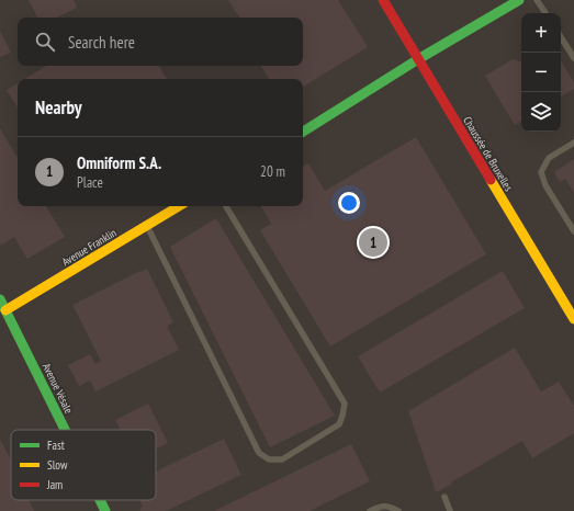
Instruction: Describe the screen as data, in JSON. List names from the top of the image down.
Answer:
{
  "streets": {
    "street": ["Chaussée de Bruxelles", "Avenue Franklin", "Avenue Vésale"]
  },
  "crossings": [
    ["Avenue Franklin", "Avenue Vésale"]
  ],
  "legend": ["Fast", "Slow", "Jam"],
  "page": {
    "map_buttons": ["+", "−"],
    "search": "Search here",
    "heading": "Nearby",
    "list": [
      {
        "mark": "1",
        "name": "Omniform S.A.",
        "note": "Place",
        "value": "20 m"
      }
    ],
    "pins": "1"
  }
}
